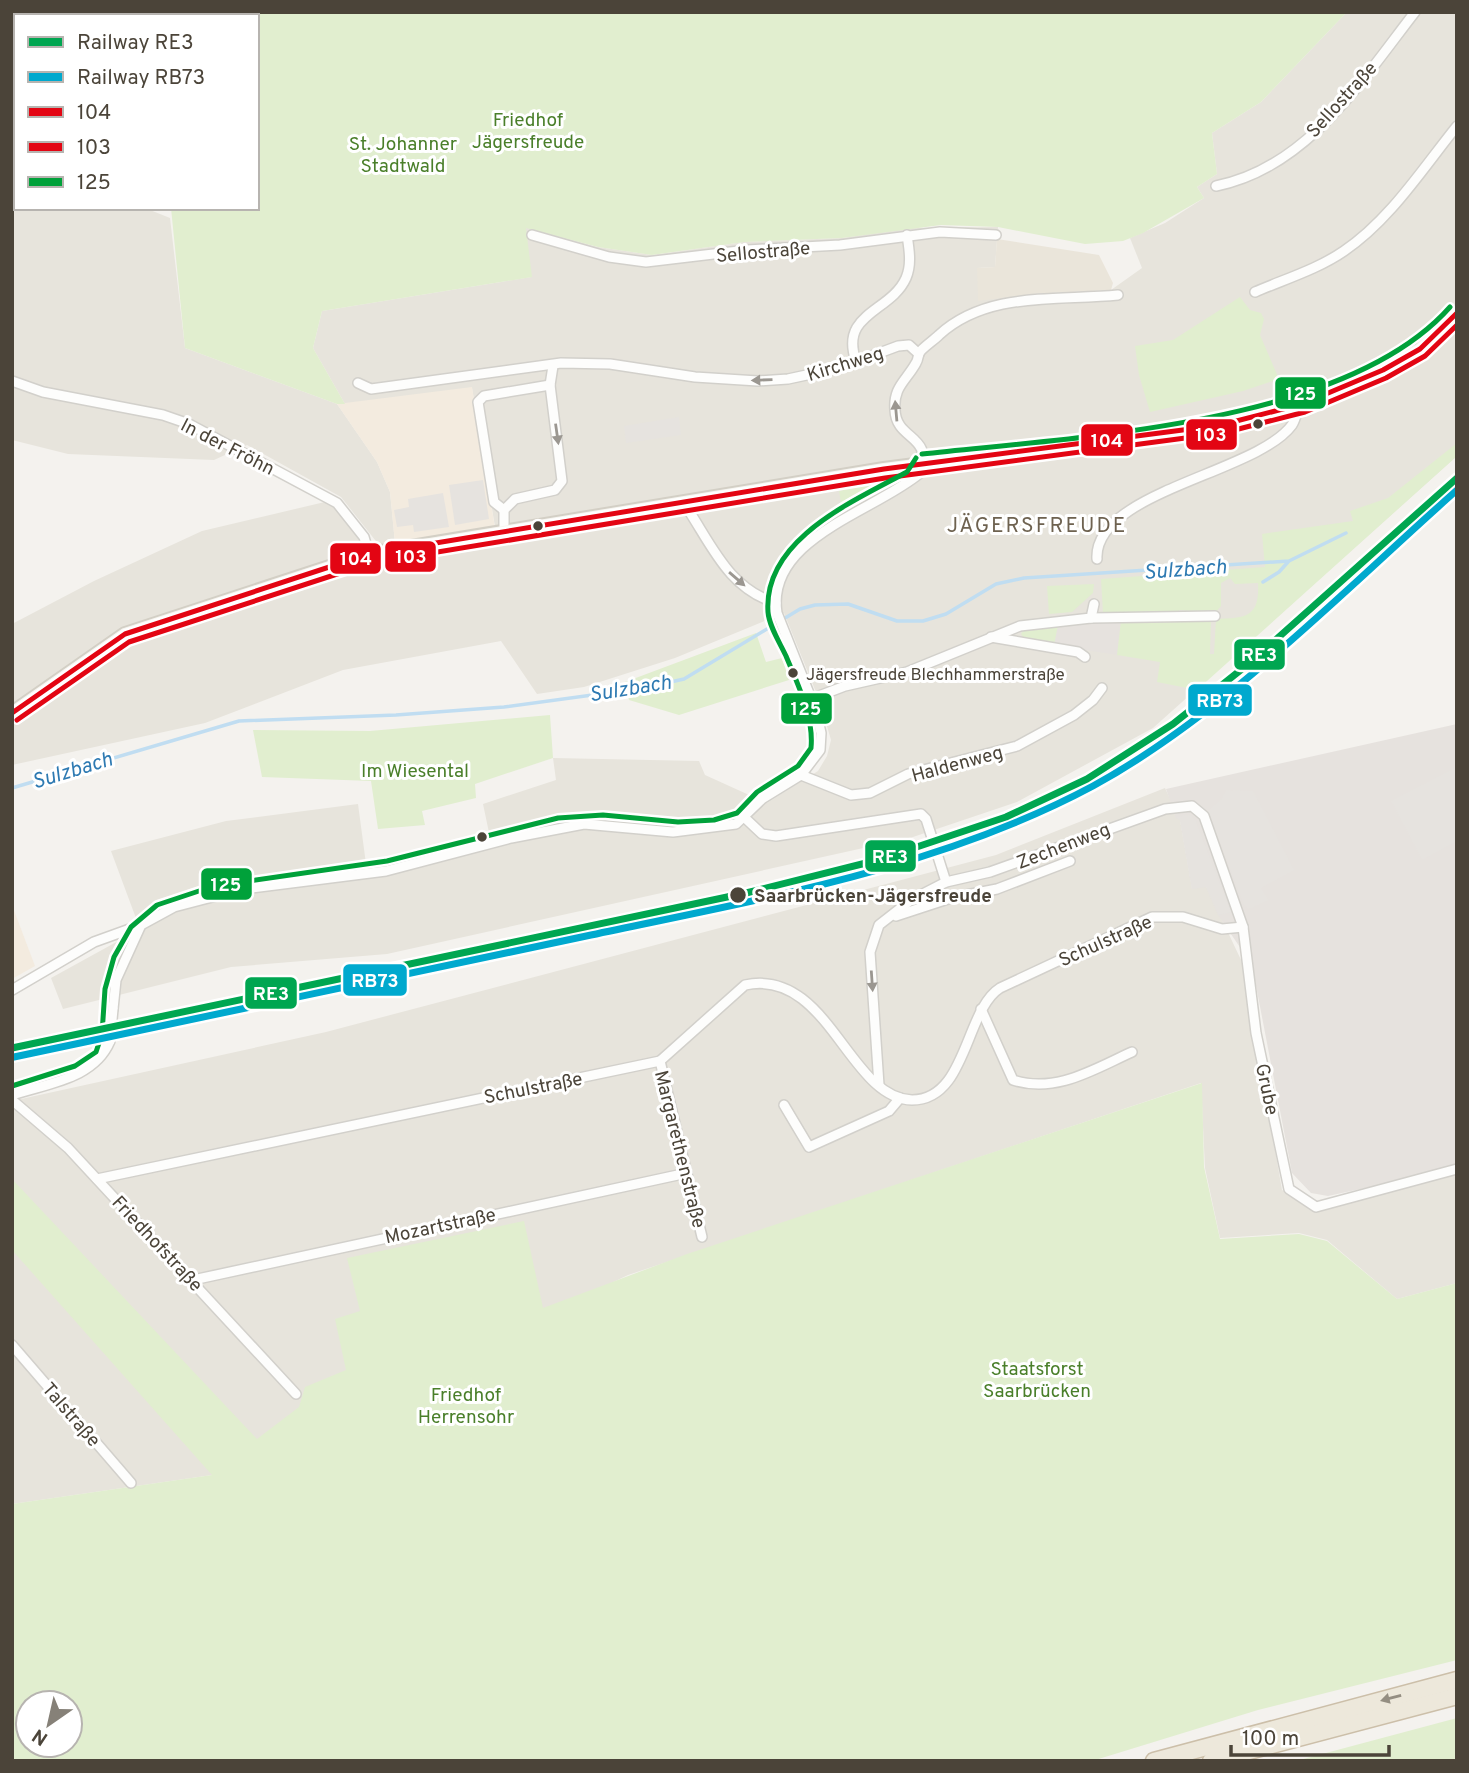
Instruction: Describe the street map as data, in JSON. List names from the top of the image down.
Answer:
{
  "streets": {
    "street": [
      "Sellostraße",
      "Kirchweg",
      "In der Fröhn",
      "Haldenweg",
      "Zechenweg",
      "Schulstraße",
      "Grube",
      "Margarethenstraße",
      "Mozartstraße",
      "Friedhofstraße",
      "Talstraße"
    ]
  },
  "crossings": [
    ["Zechenweg", "Schulstraße"],
    ["Zechenweg", "Grube"],
    ["Schulstraße", "Grube"],
    ["Schulstraße", "Margarethenstraße"],
    ["Schulstraße", "Friedhofstraße"],
    ["Margarethenstraße", "Mozartstraße"],
    ["Mozartstraße", "Friedhofstraße"]
  ],
  "one_way": ["Kirchweg"],
  "districts": ["JÄGERSFREUDE"],
  "water": ["Sulzbach"],
  "parks": [
    "Friedhof Jägersfreude",
    "St. Johanner Stadtwald",
    "Im Wiesental",
    "Staatsforst Saarbrücken",
    "Friedhof Herrensohr"
  ],
  "places": ["Jägersfreude Blechhammerstraße", "Saarbrücken-Jägersfreude"],
  "lines": [
    "transit line 125",
    "transit line 104",
    "transit line 103",
    "rail line RE3",
    "rail line RB73"
  ],
  "legend": [
    "Railway RE3",
    "Railway RB73",
    "104",
    "103",
    "125"
  ],
  "scale_bar": "100 m",
  "north": "bottom left"
}
